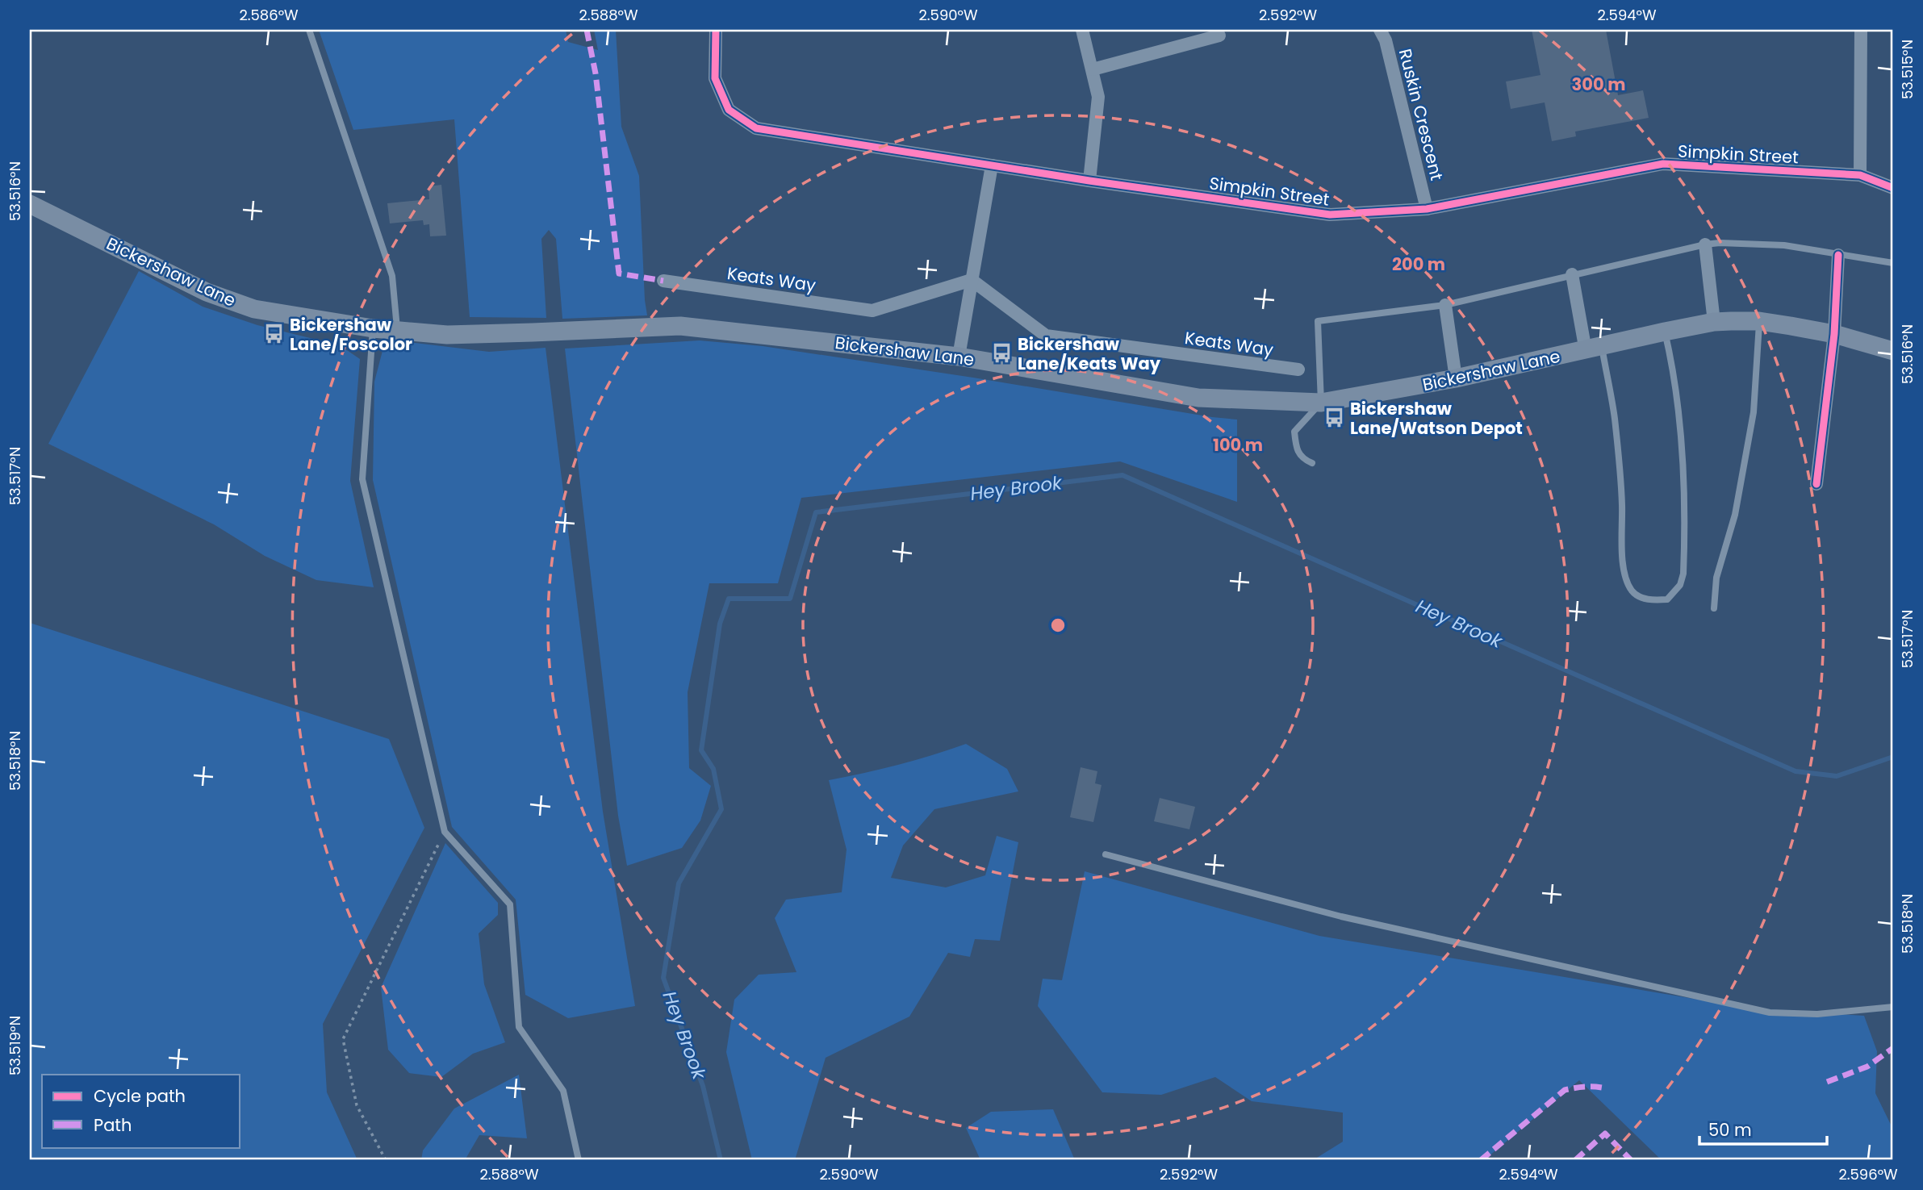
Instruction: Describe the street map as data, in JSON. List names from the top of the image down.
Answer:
{
  "streets": {
    "main road": ["Bickershaw Lane"],
    "street": ["Ruskin Crescent", "Simpkin Street", "Keats Way"]
  },
  "crossings": [
    ["Ruskin Crescent", "Simpkin Street"]
  ],
  "water": ["Hey Brook"],
  "places": {
    "bus stop": ["Bickershaw Lane/Foscolor", "Bickershaw Lane/Keats Way", "Bickershaw Lane/Watson Depot"]
  },
  "legend": ["Cycle path", "Path"],
  "scale_bar": "50 m",
  "coordinates": [
    "2.586°W",
    "2.588°W",
    "2.590°W",
    "2.592°W",
    "2.594°W",
    "53.515°N",
    "53.516°N",
    "53.517°N",
    "53.518°N",
    "53.519°N",
    "2.596°W"
  ],
  "rings": ["300 m", "200 m", "100 m"]
}
